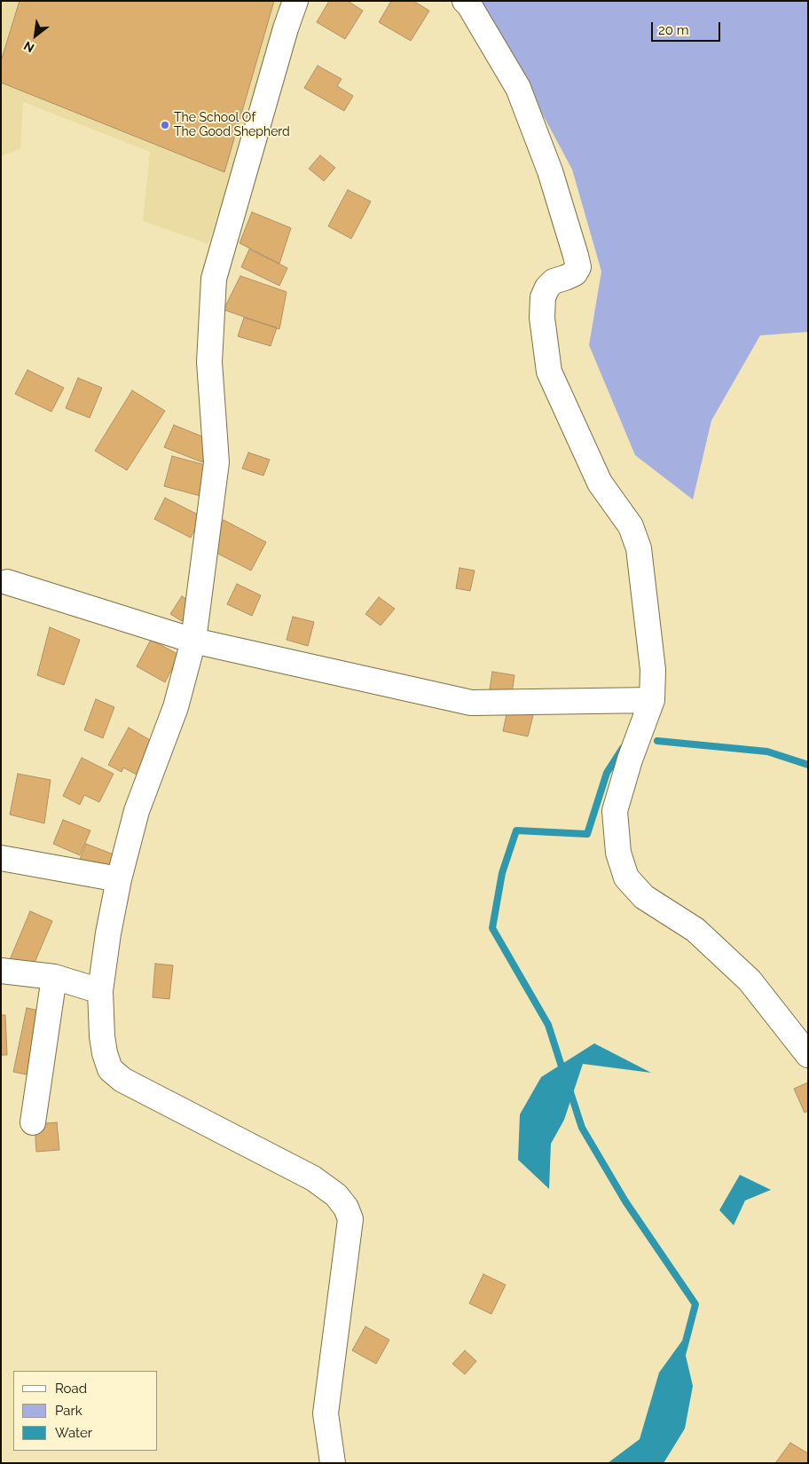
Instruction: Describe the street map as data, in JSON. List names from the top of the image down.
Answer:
{
  "places": ["The School Of The Good Shepherd"],
  "legend": ["Road", "Park", "Water"],
  "scale_bar": "20 m",
  "north": "bottom left"
}
